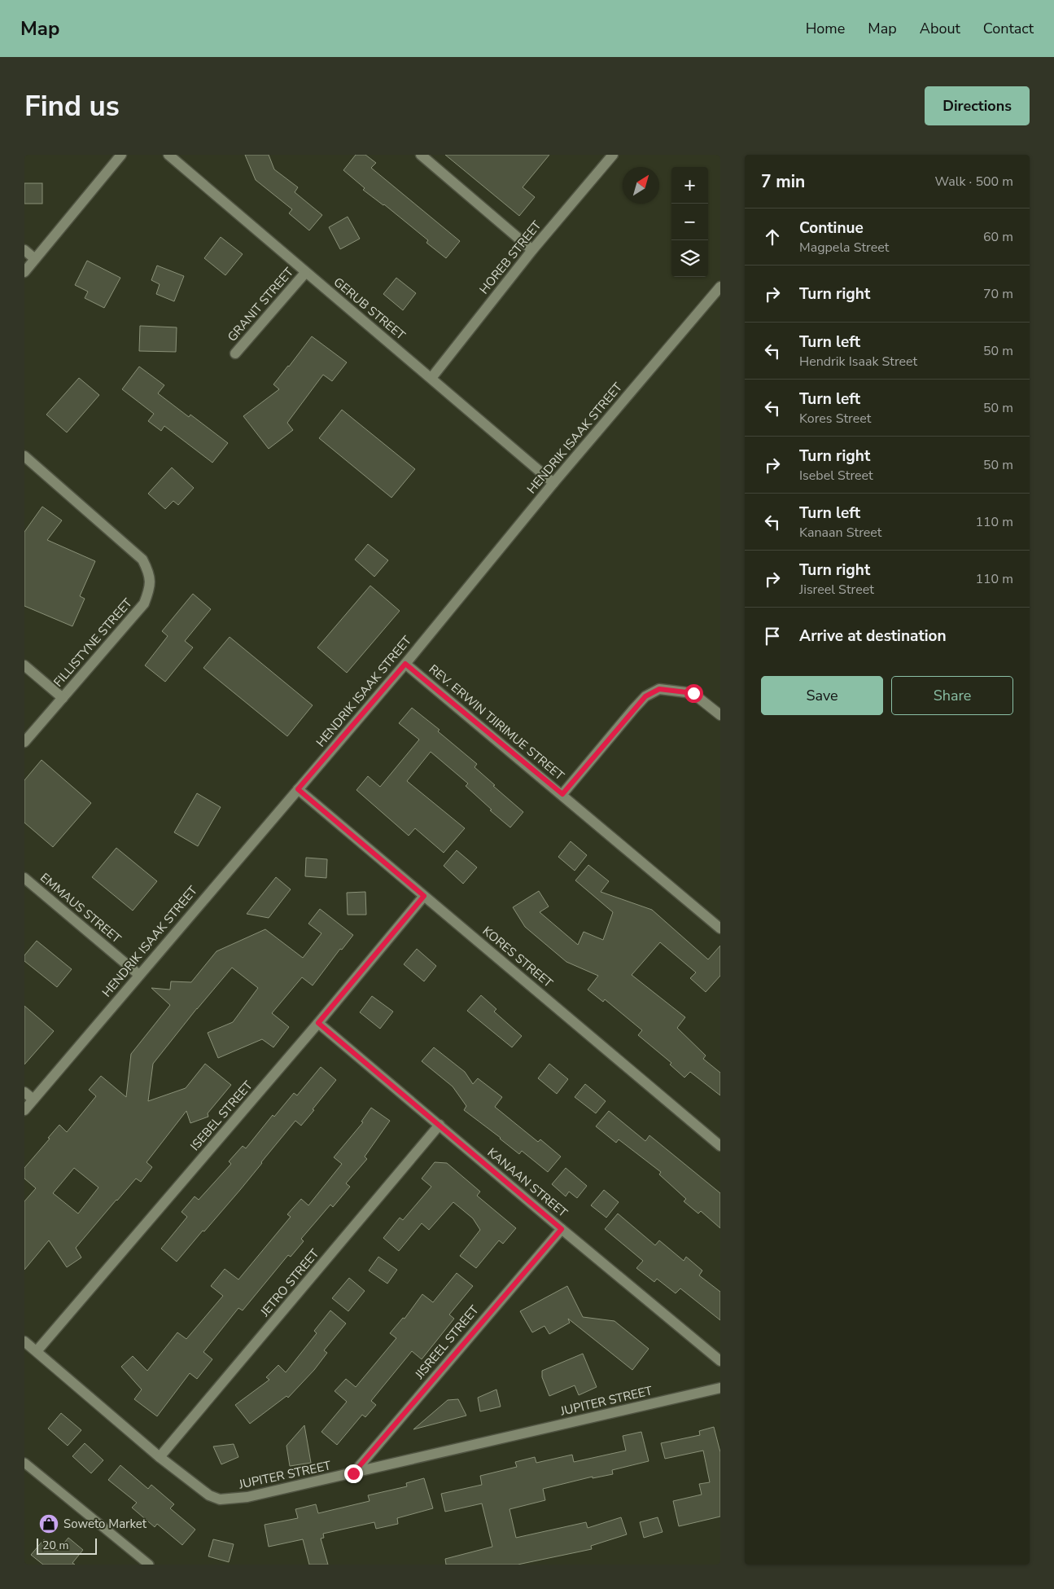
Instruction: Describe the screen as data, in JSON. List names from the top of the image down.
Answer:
{
  "streets": {
    "street": [
      "HOREB STREET",
      "GRANIT STREET",
      "GERUB STREET",
      "HENDRIK ISAAK STREET",
      "FILLISTYNE STREET",
      "REV. ERWIN TJIRIMUE STREET",
      "EMMAUS STREET",
      "KORES STREET",
      "ISEBEL STREET",
      "KANAAN STREET",
      "JETRO STREET",
      "JISREEL STREET",
      "JUPITER STREET"
    ]
  },
  "crossings": [
    ["HOREB STREET", "GERUB STREET"],
    ["GRANIT STREET", "GERUB STREET"],
    ["GERUB STREET", "HENDRIK ISAAK STREET"],
    ["HENDRIK ISAAK STREET", "REV. ERWIN TJIRIMUE STREET"],
    ["HENDRIK ISAAK STREET", "EMMAUS STREET"],
    ["HENDRIK ISAAK STREET", "KORES STREET"],
    ["KORES STREET", "ISEBEL STREET"],
    ["ISEBEL STREET", "KANAAN STREET"],
    ["ISEBEL STREET", "JUPITER STREET"],
    ["KANAAN STREET", "JETRO STREET"],
    ["KANAAN STREET", "JISREEL STREET"],
    ["JETRO STREET", "JUPITER STREET"],
    ["JISREEL STREET", "JUPITER STREET"]
  ],
  "places": {
    "shop": ["Soweto Market"]
  },
  "scale_bar": "20 m",
  "north": "top right",
  "page": {
    "header": "Map",
    "nav": [
      "Home",
      "Map",
      "About",
      "Contact"
    ],
    "buttons": [
      "Directions",
      ["Save", "Share"]
    ],
    "title": "Find us",
    "heading": ["7 min", "Walk · 500 m"],
    "map_buttons": ["+", "−"],
    "list": [
      ["Continue", "Magpela Street", "60 m"],
      ["Turn right", "70 m"],
      ["Turn left", "Hendrik Isaak Street", "50 m"],
      ["Turn left", "Kores Street", "50 m"],
      ["Turn right", "Isebel Street", "50 m"],
      ["Turn left", "Kanaan Street", "110 m"],
      ["Turn right", "Jisreel Street", "110 m"],
      "Arrive at destination"
    ],
    "scale": "20 m"
  }
}
